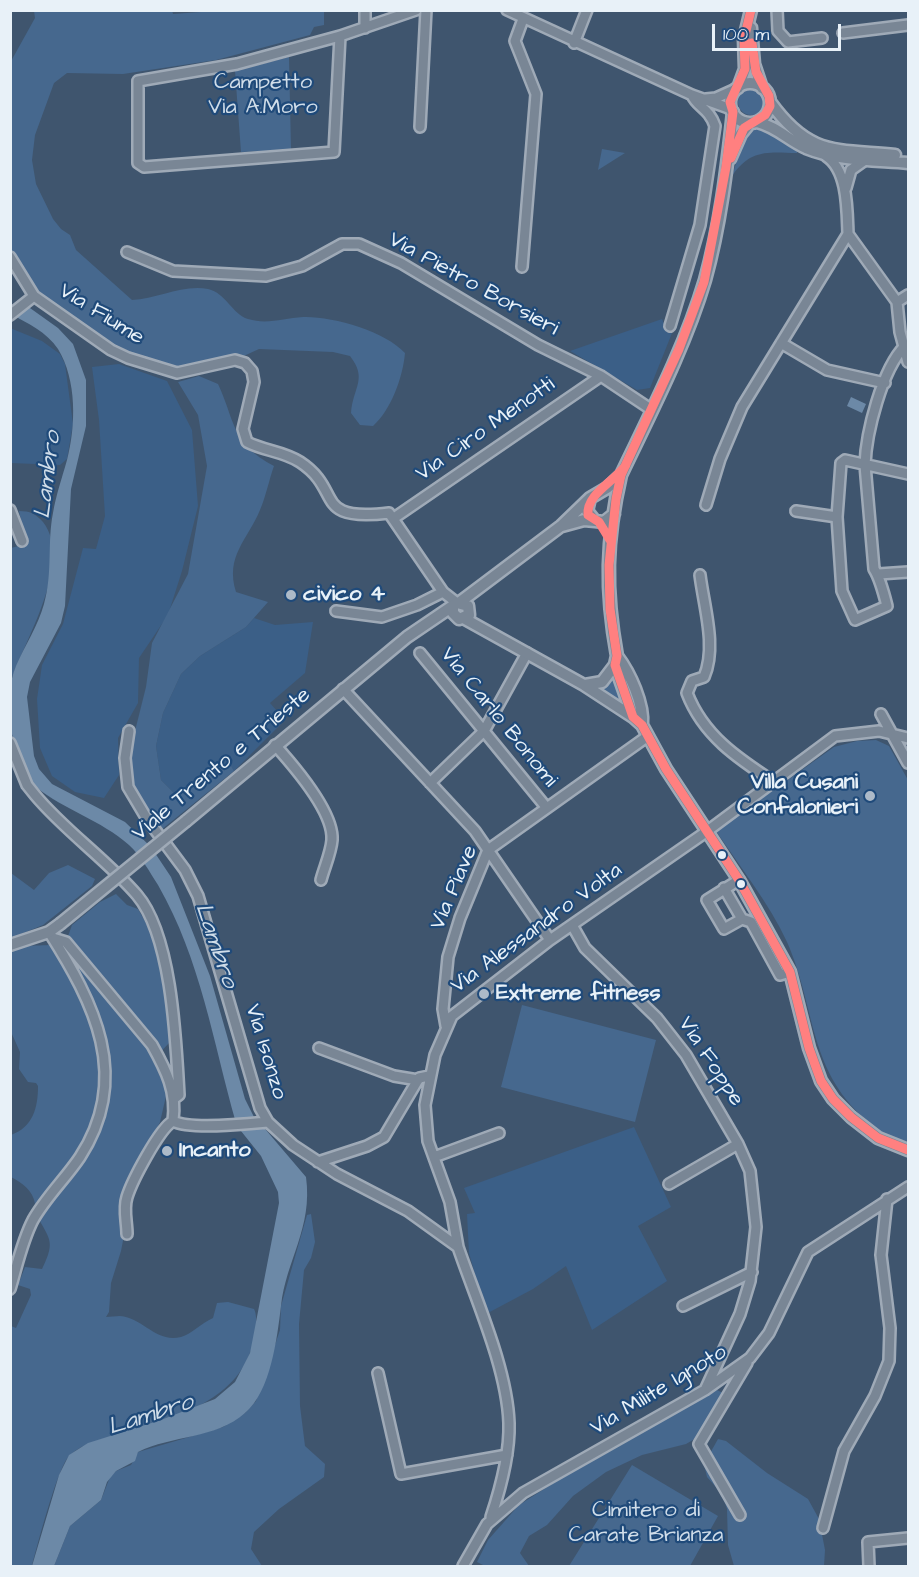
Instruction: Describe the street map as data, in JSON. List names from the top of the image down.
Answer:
{
  "streets": {
    "main road": ["Viale Trento e Trieste"],
    "street": [
      "Via Pietro Borsieri",
      "Via Fiume",
      "Via Ciro Menotti",
      "Via Carlo Bonomi",
      "Via Piave",
      "Via Alessandro Volta",
      "Via Isonzo",
      "Via Foppe",
      "Via Milite Ignoto"
    ]
  },
  "crossings": [
    ["Via Pietro Borsieri", "Via Ciro Menotti"],
    ["Via Fiume", "Via Ciro Menotti"],
    ["Via Carlo Bonomi", "Via Piave"],
    ["Via Piave", "Via Alessandro Volta"],
    ["Via Alessandro Volta", "Via Foppe"],
    ["Via Alessandro Volta", "Via Milite Ignoto"],
    ["Via Foppe", "Via Milite Ignoto"]
  ],
  "water": ["Lambro"],
  "parks": ["Campetto Via A.Moro", "Cimitero di Carate Brianza"],
  "places": [
    "civico 4",
    "Villa Cusani Confalonieri",
    "Extreme fitness",
    "Incanto"
  ],
  "scale_bar": "100 m"
}
